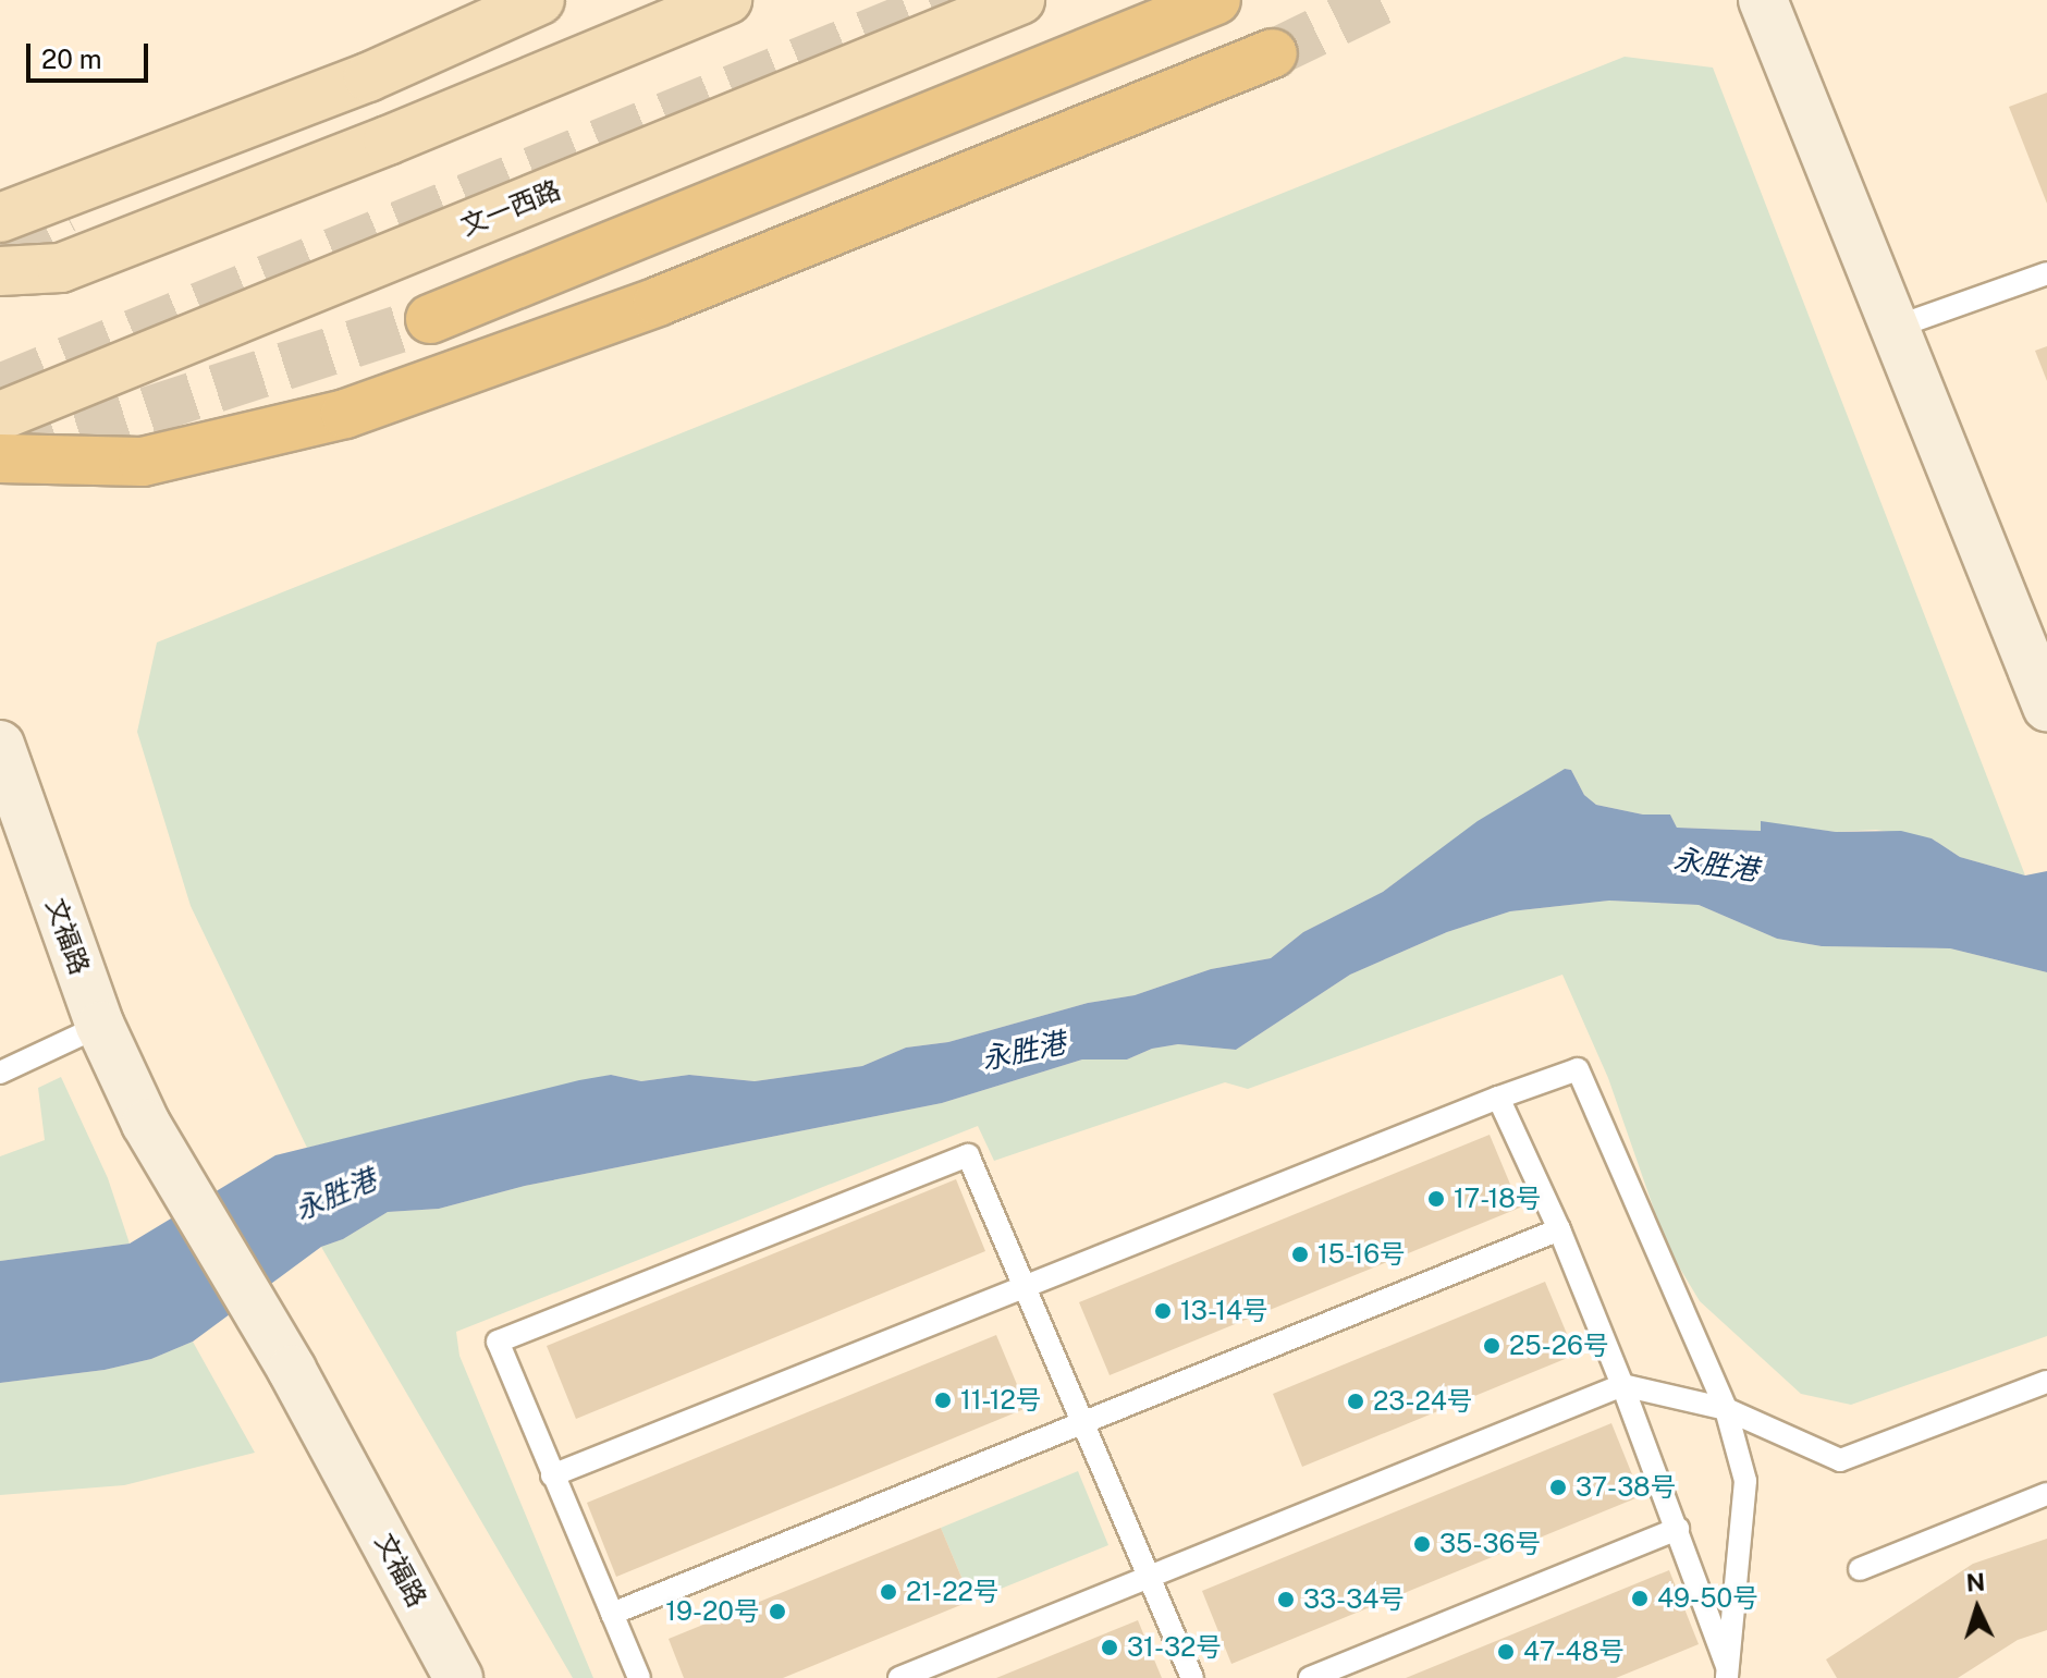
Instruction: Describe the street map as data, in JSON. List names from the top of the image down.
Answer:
{
  "streets": {
    "main road": ["文一西路"],
    "street": ["文福路"]
  },
  "water": ["永胜港"],
  "places": [
    "17-18号",
    "15-16号",
    "13-14号",
    "25-26号",
    "11-12号",
    "23-24号",
    "37-38号",
    "35-36号",
    "21-22号",
    "49-50号",
    "33-34号",
    "19-20号",
    "31-32号",
    "47-48号"
  ],
  "scale_bar": "20 m",
  "north": "top"
}
